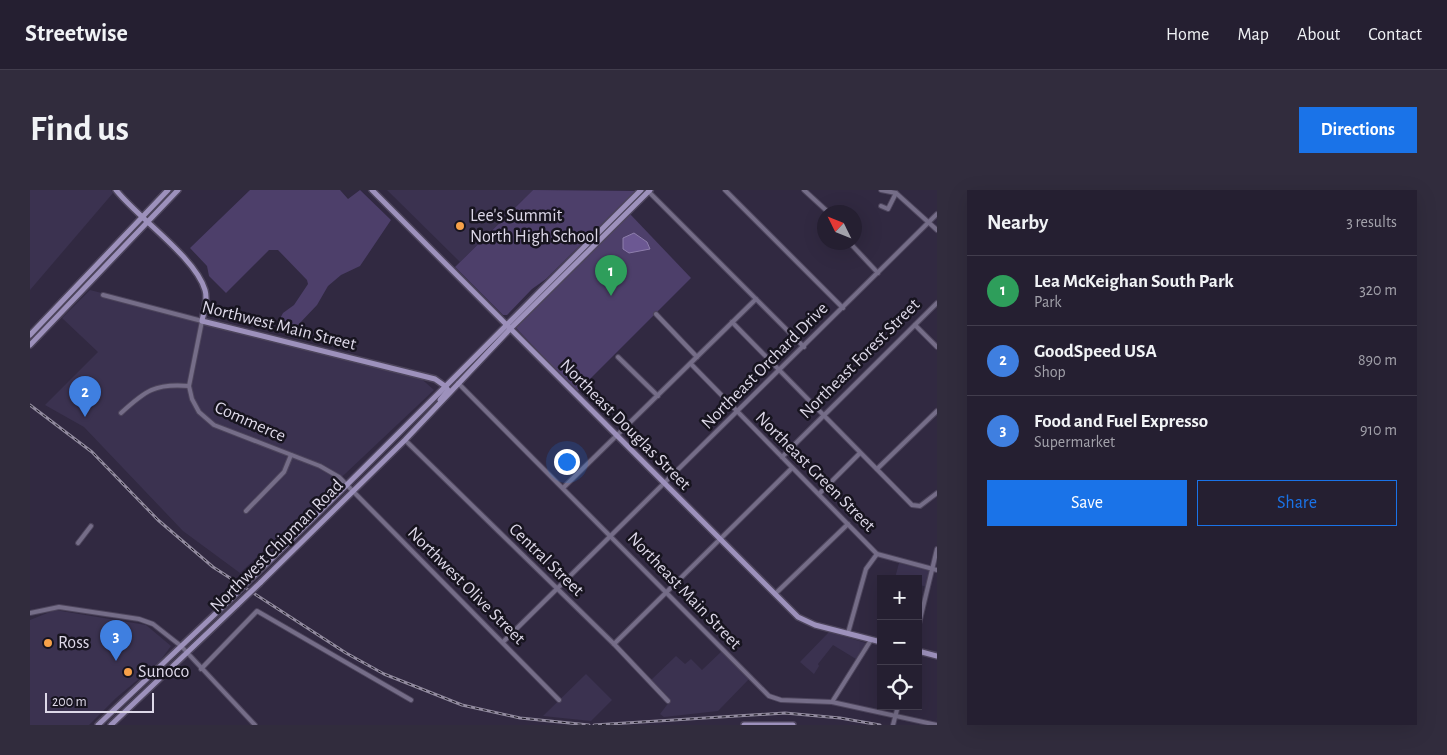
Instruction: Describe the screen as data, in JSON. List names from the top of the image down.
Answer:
{
  "streets": {
    "main road": ["Northwest Main Street", "Northeast Douglas Street", "Northwest Chipman Road"],
    "street": [
      "Northeast Forest Street",
      "Northeast Orchard Drive",
      "Commerce",
      "Northeast Green Street",
      "Central Street",
      "Northwest Olive Street",
      "Northeast Main Street"
    ]
  },
  "crossings": [
    ["Northwest Main Street", "Northwest Chipman Road"],
    ["Northeast Forest Street", "Northeast Green Street"],
    ["Northeast Orchard Drive", "Northeast Douglas Street"],
    ["Northeast Orchard Drive", "Northeast Green Street"],
    ["Northeast Orchard Drive", "Central Street"],
    ["Northeast Orchard Drive", "Northwest Olive Street"],
    ["Northeast Orchard Drive", "Northeast Main Street"],
    ["Commerce", "Northwest Chipman Road"],
    ["Commerce", "Northwest Olive Street"],
    ["Northeast Douglas Street", "Northwest Chipman Road"],
    ["Northwest Chipman Road", "Central Street"],
    ["Northwest Chipman Road", "Northwest Olive Street"],
    ["Northwest Chipman Road", "Northeast Main Street"]
  ],
  "places": ["Lee's Summit North High School", "Ross", "Sunoco"],
  "scale_bar": "200 m",
  "north": "top left",
  "page": {
    "header": "Streetwise",
    "nav": [
      "Home",
      "Map",
      "About",
      "Contact"
    ],
    "buttons": [
      "Directions",
      ["Save", "Share"]
    ],
    "title": "Find us",
    "heading": ["Nearby", "3 results"],
    "pins": ["1", "2", "3"],
    "list": [
      {
        "mark": "1",
        "name": "Lea McKeighan South Park",
        "note": "Park",
        "value": "320 m"
      },
      {
        "mark": "2",
        "name": "GoodSpeed USA",
        "note": "Shop",
        "value": "890 m"
      },
      {
        "mark": "3",
        "name": "Food and Fuel Expresso",
        "note": "Supermarket",
        "value": "910 m"
      }
    ],
    "map_buttons": ["+", "−"],
    "scale": "200 m"
  }
}
